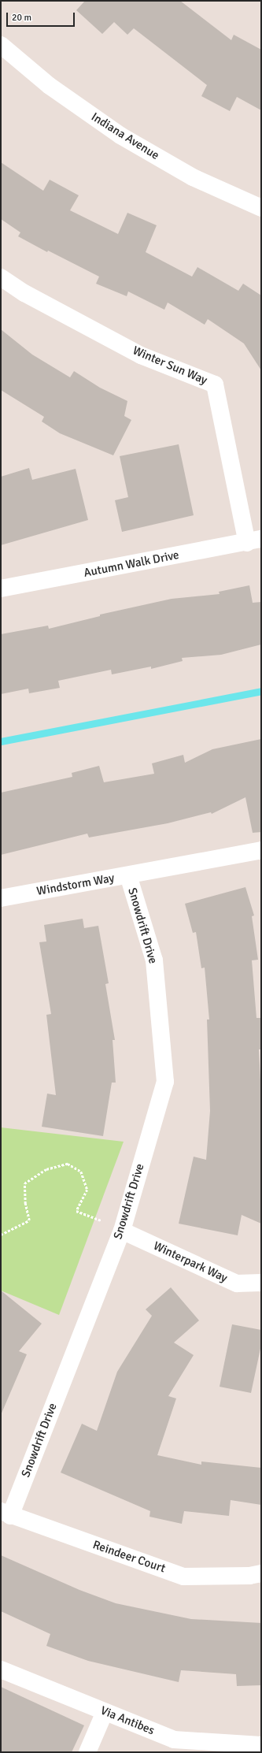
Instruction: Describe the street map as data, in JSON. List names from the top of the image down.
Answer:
{
  "streets": {
    "street": [
      "Indiana Avenue",
      "Winter Sun Way",
      "Autumn Walk Drive",
      "Windstorm Way",
      "Snowdrift Drive",
      "Winterpark Way",
      "Reindeer Court",
      "Via Antibes"
    ]
  },
  "crossings": [
    ["Winter Sun Way", "Autumn Walk Drive"],
    ["Windstorm Way", "Snowdrift Drive"],
    ["Snowdrift Drive", "Winterpark Way"],
    ["Snowdrift Drive", "Reindeer Court"]
  ],
  "scale_bar": "20 m"
}
